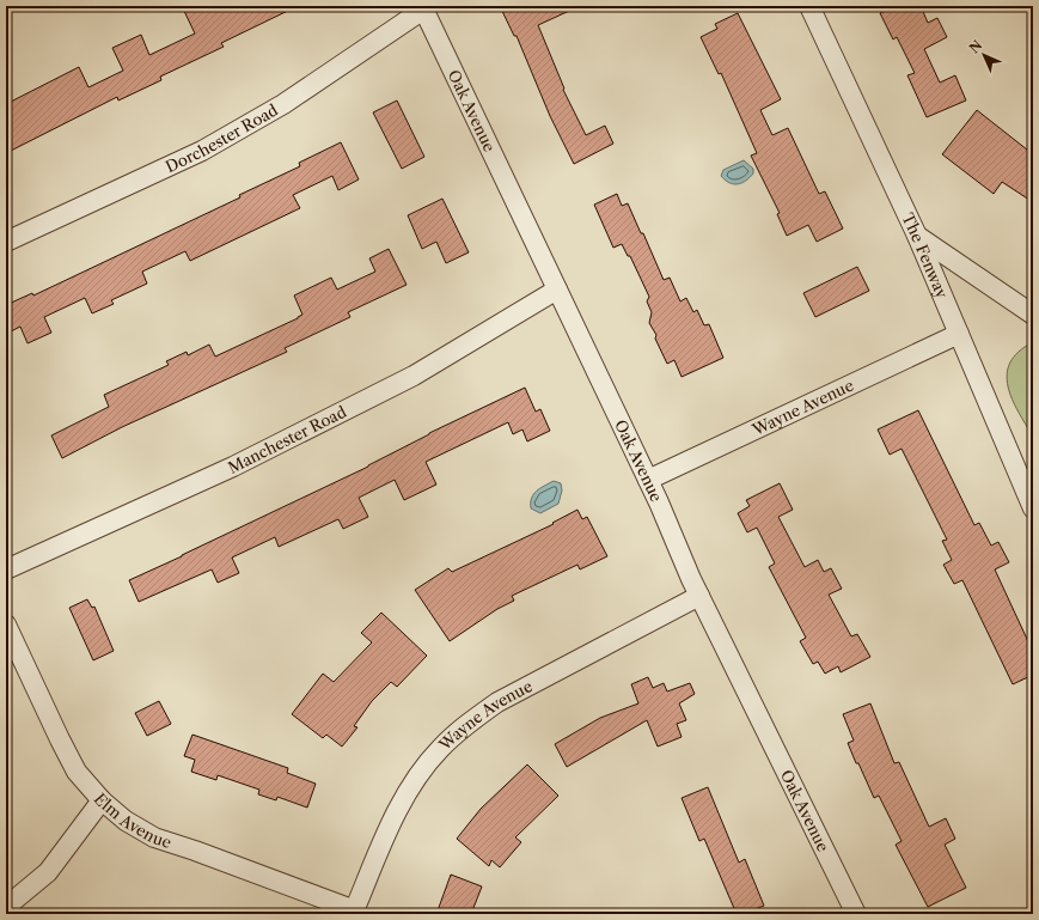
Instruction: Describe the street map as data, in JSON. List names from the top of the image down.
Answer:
{
  "streets": {
    "street": [
      "Oak Avenue",
      "Dorchester Road",
      "The Fenway",
      "Wayne Avenue",
      "Manchester Road",
      "Elm Avenue"
    ]
  },
  "crossings": [
    ["Oak Avenue", "Dorchester Road"],
    ["Oak Avenue", "Wayne Avenue"],
    ["Oak Avenue", "Manchester Road"],
    ["The Fenway", "Wayne Avenue"],
    ["Wayne Avenue", "Elm Avenue"]
  ],
  "north": "top left"
}
